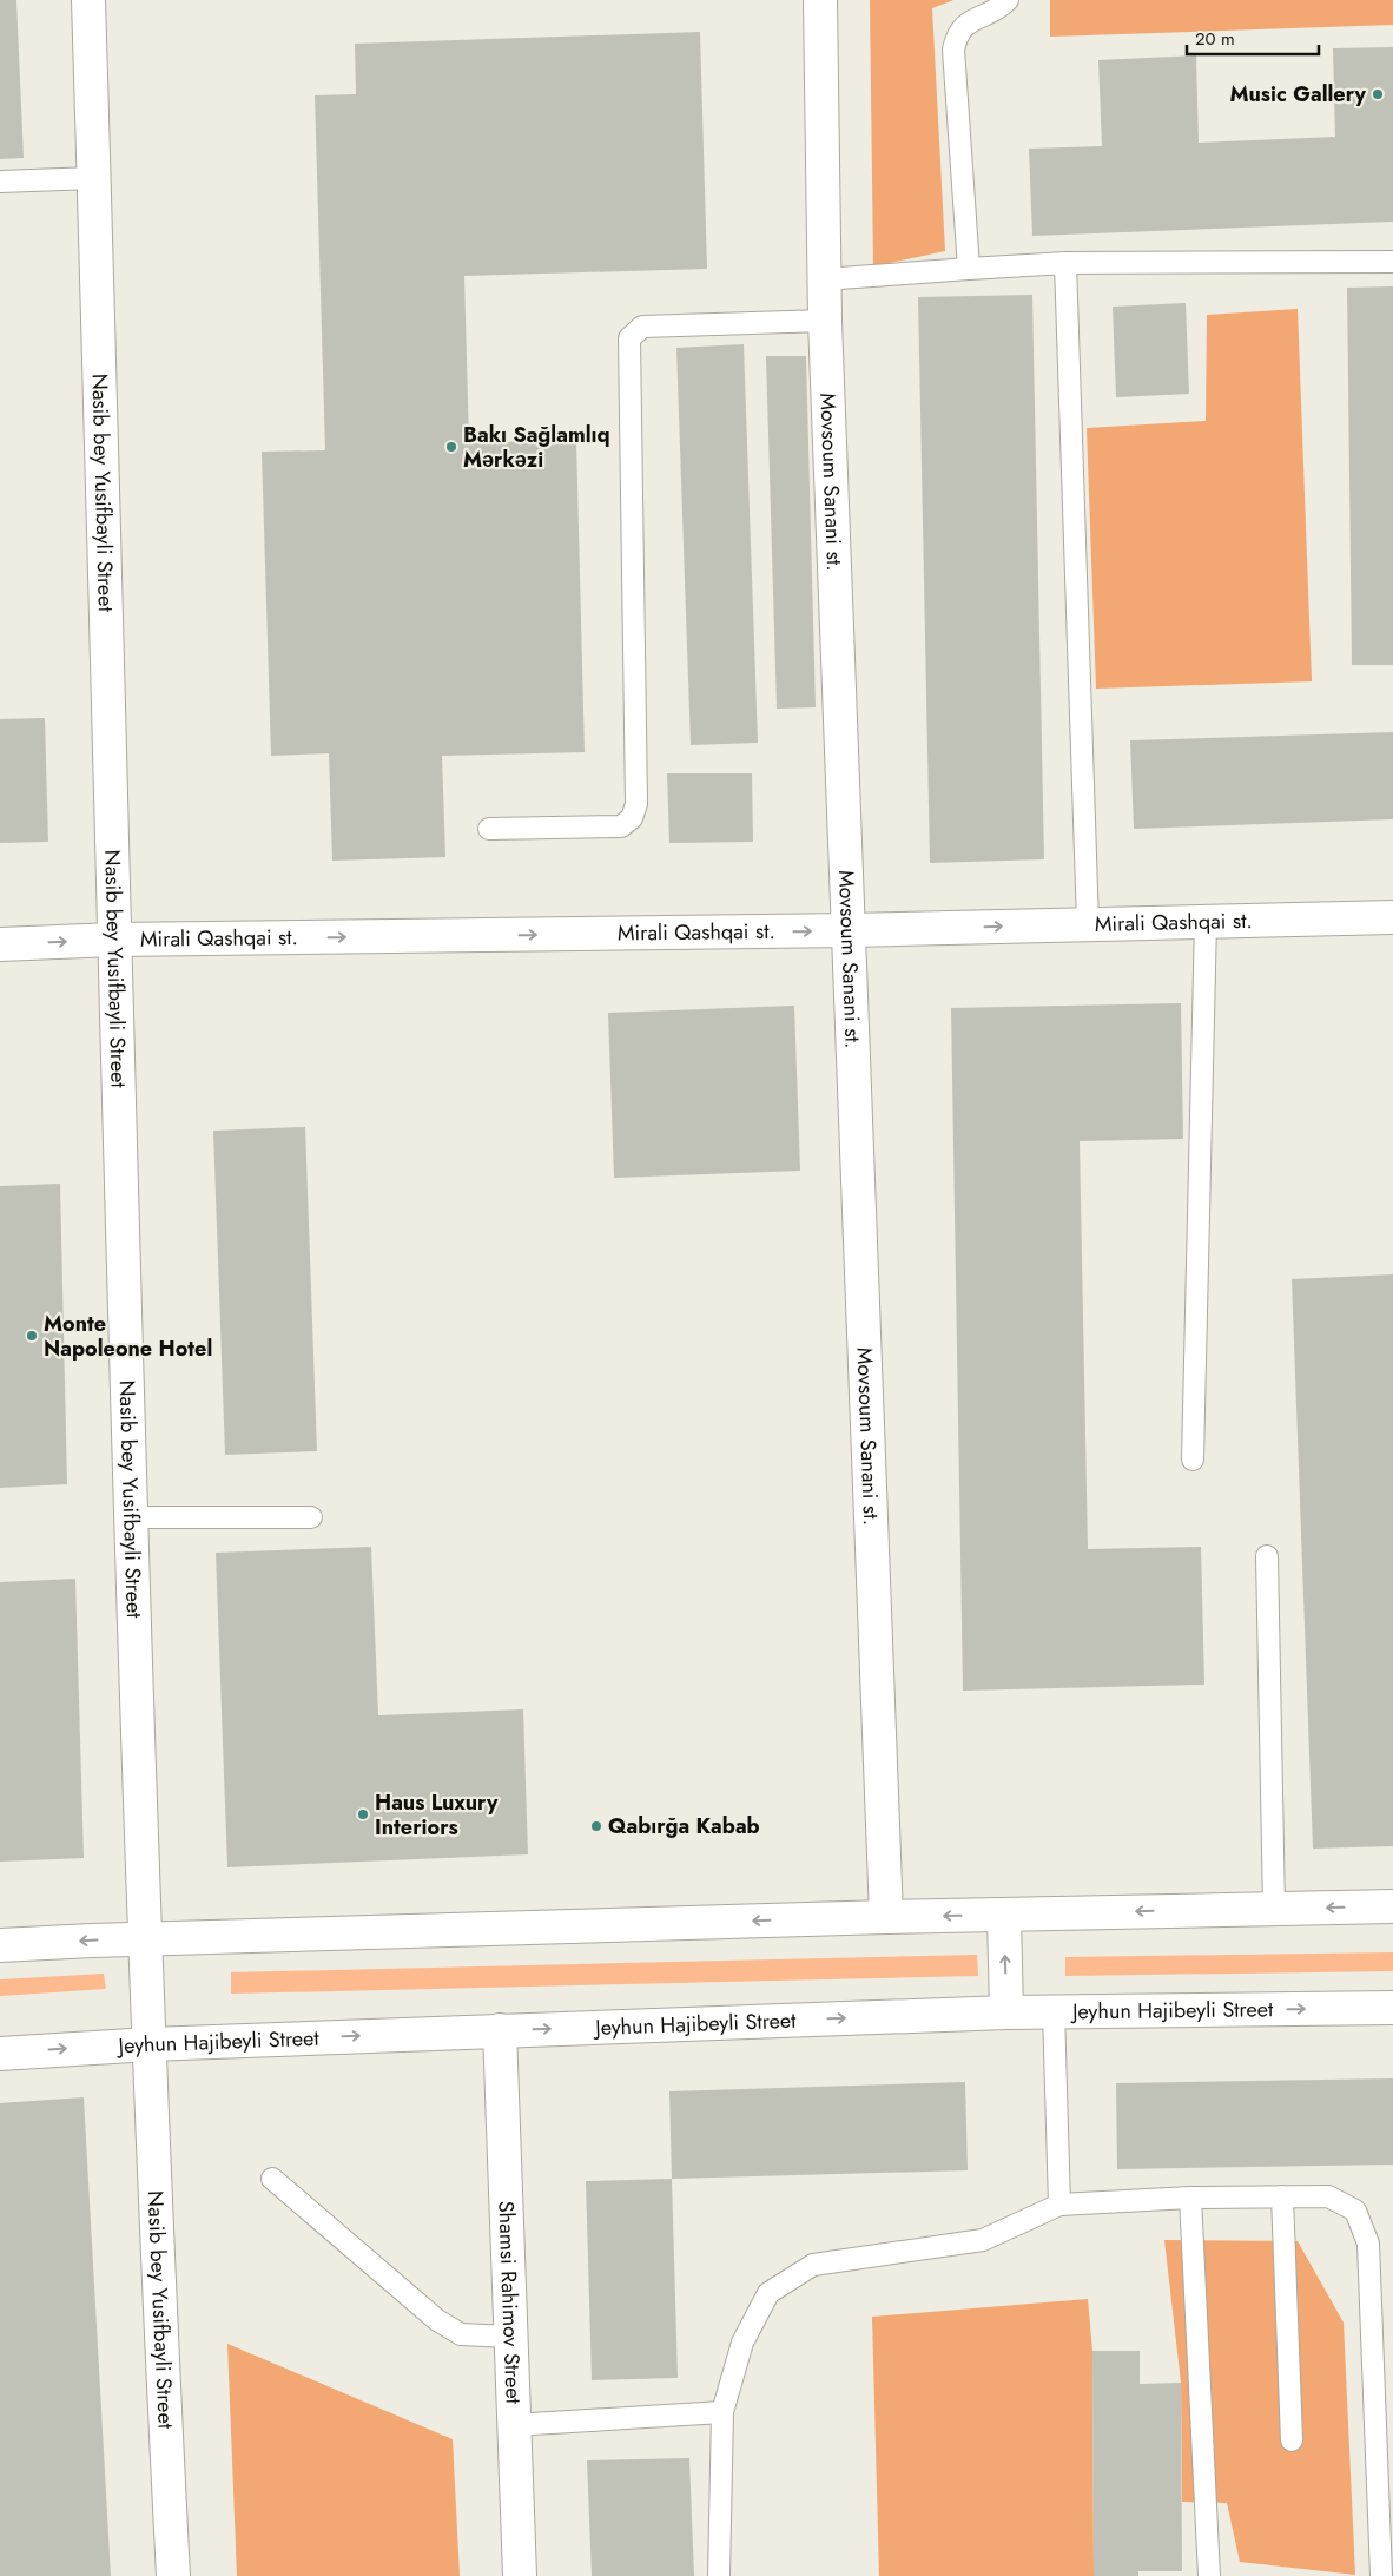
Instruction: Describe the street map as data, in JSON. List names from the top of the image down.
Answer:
{
  "streets": {
    "street": [
      "Movsoum Sanani st.",
      "Nasib bey Yusifbayli Street",
      "Mirali Qashqai st.",
      "Jeyhun Hajibeyli Street",
      "Shamsi Rahimov Street"
    ]
  },
  "crossings": [
    ["Movsoum Sanani st.", "Mirali Qashqai st."],
    ["Nasib bey Yusifbayli Street", "Mirali Qashqai st."],
    ["Nasib bey Yusifbayli Street", "Jeyhun Hajibeyli Street"],
    ["Jeyhun Hajibeyli Street", "Shamsi Rahimov Street"]
  ],
  "one_way": ["Mirali Qashqai st."],
  "places": [
    "Music Gallery",
    "Bakı Sağlamlıq Mərkəzi",
    "Monte Napoleone Hotel",
    "Haus Luxury Interiors",
    "Qabırğa Kabab"
  ],
  "scale_bar": "20 m"
}
